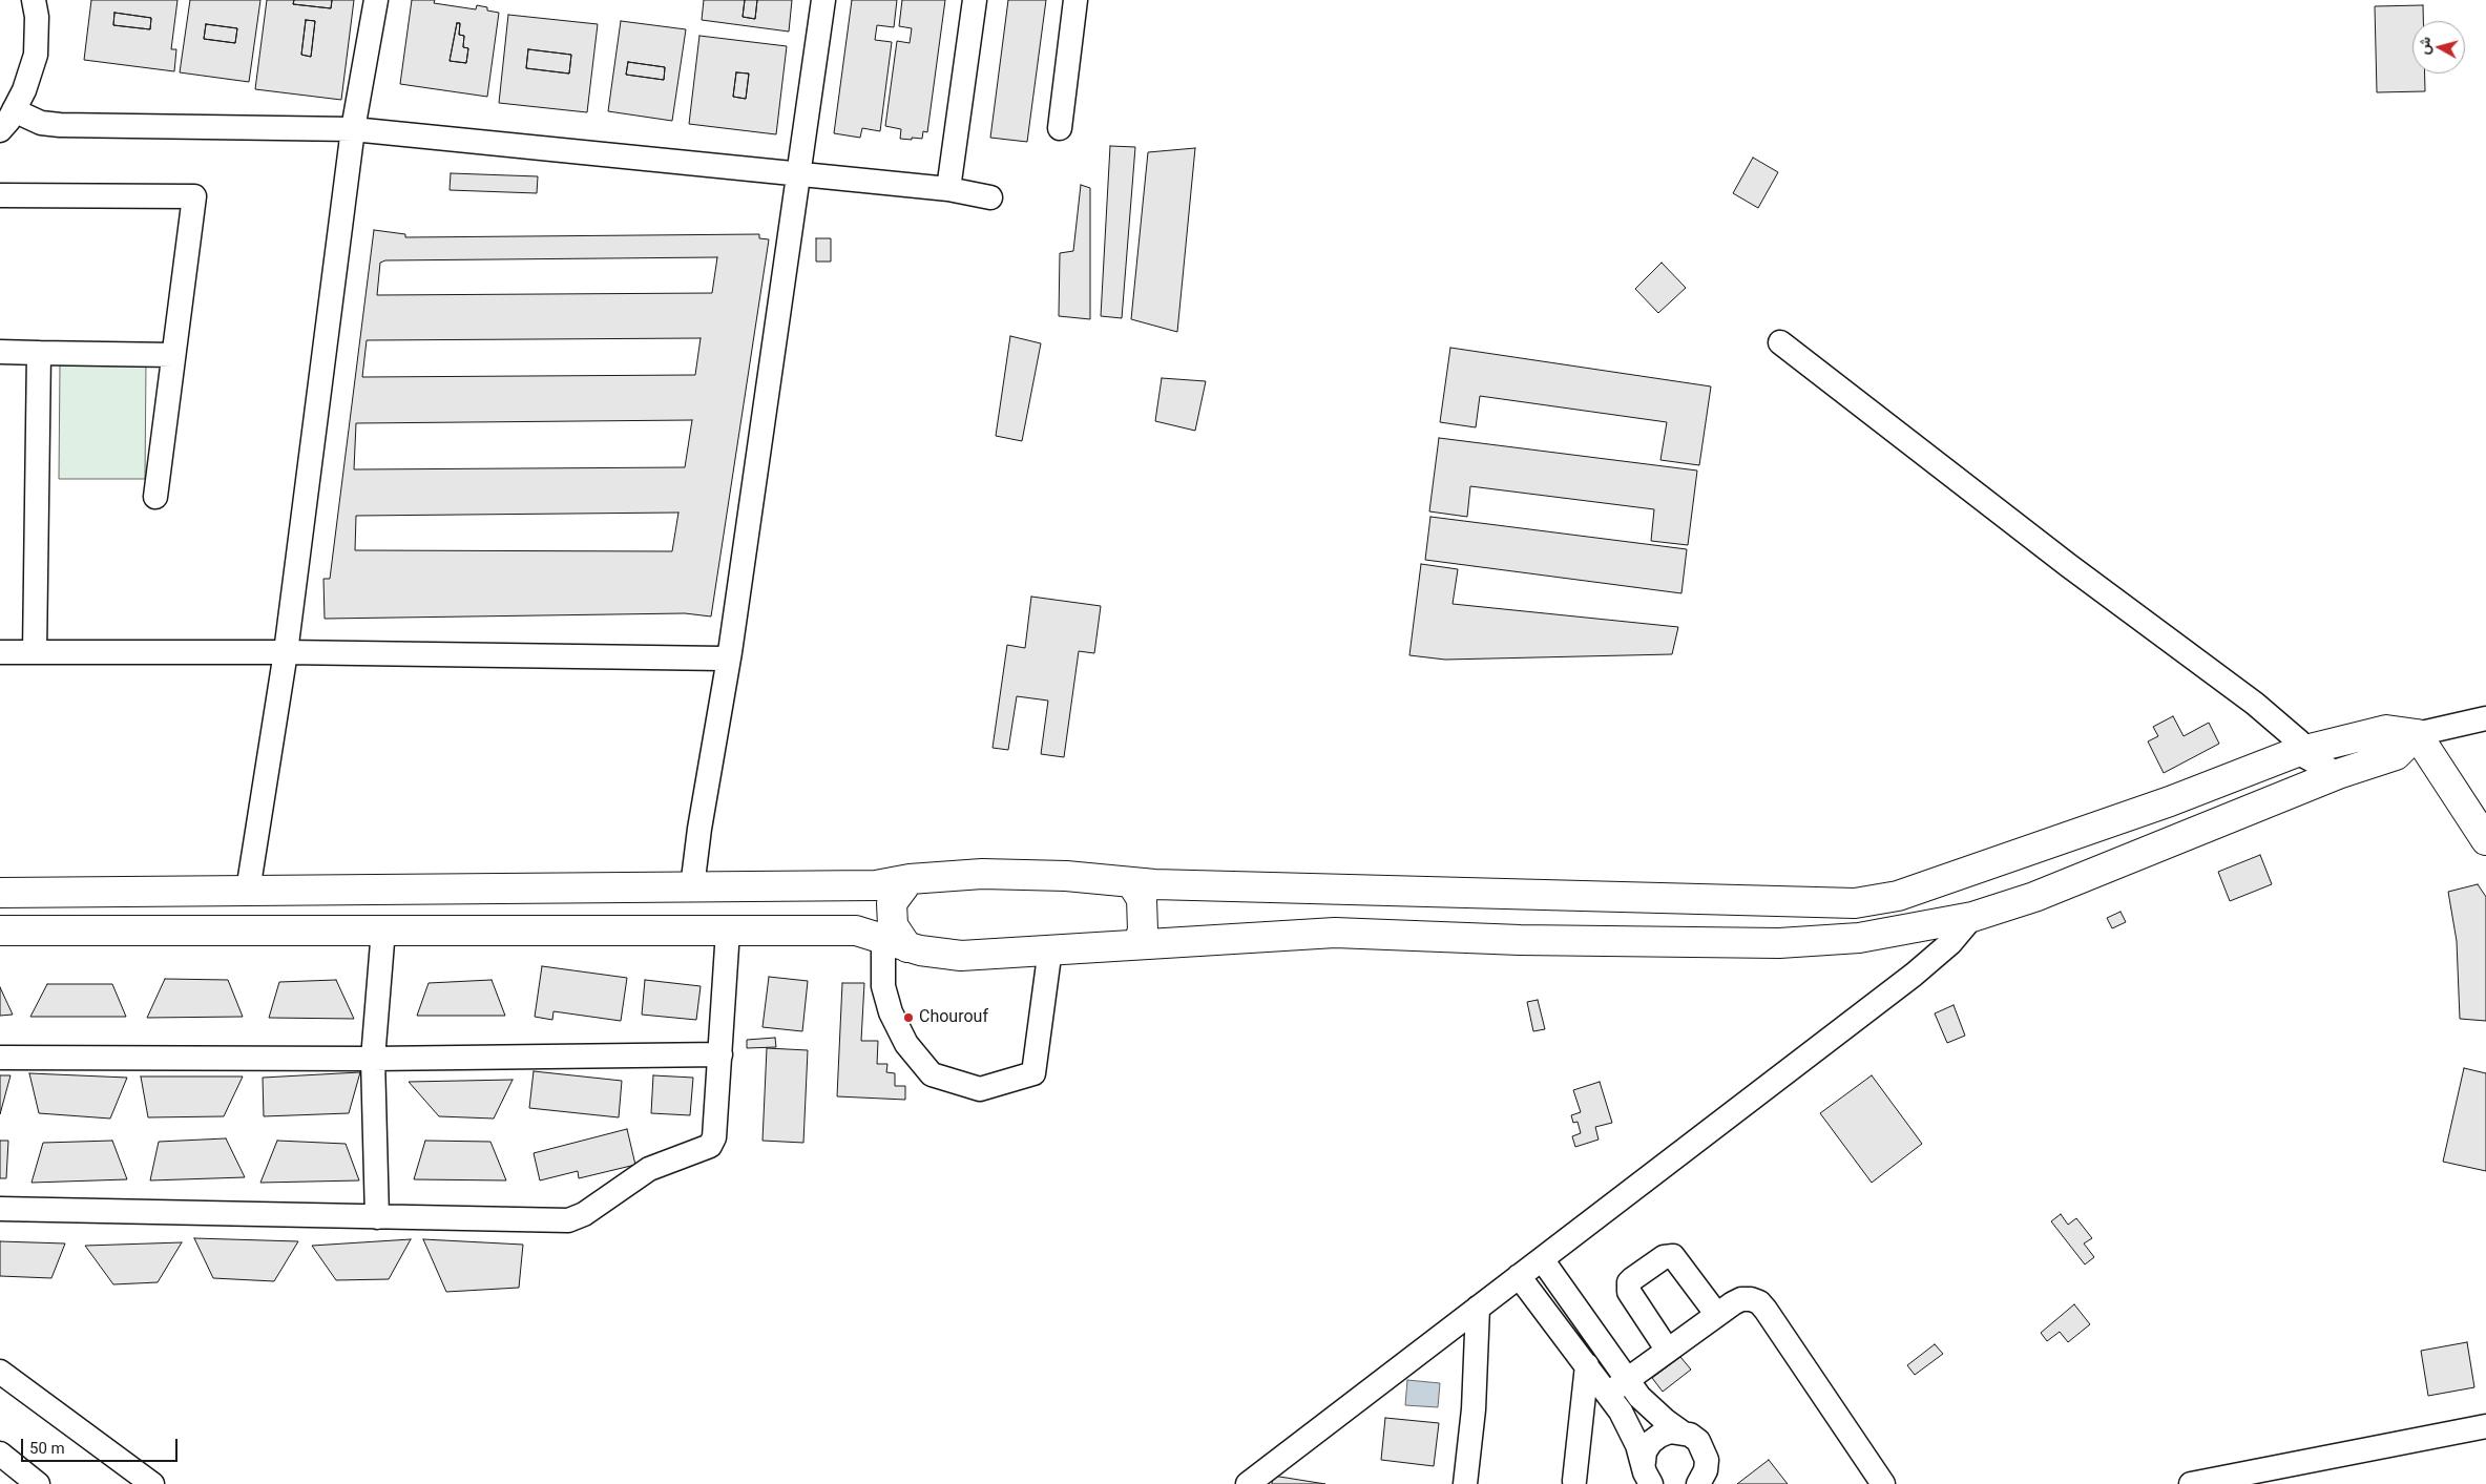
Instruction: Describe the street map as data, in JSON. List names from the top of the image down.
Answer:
{
  "places": ["Chourouf"],
  "scale_bar": "50 m",
  "north": "left"
}
